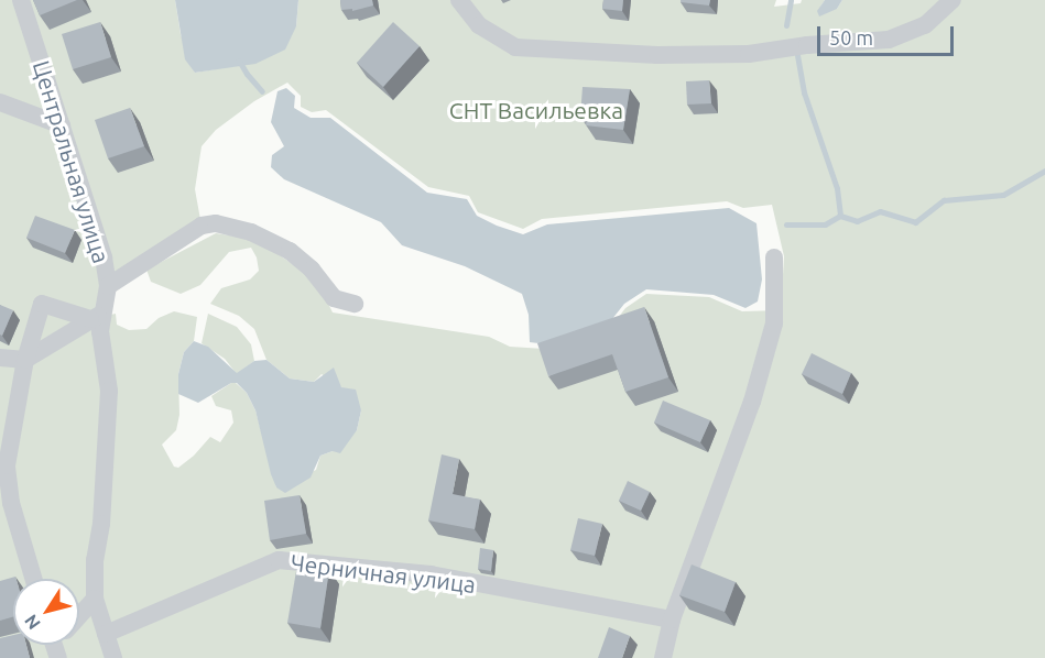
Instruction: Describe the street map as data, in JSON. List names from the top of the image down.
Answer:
{
  "streets": {
    "street": ["Центральная улица", "Черничная улица"]
  },
  "crossings": [
    ["Центральная улица", "Черничная улица"]
  ],
  "parks": ["СНТ Васильевка"],
  "scale_bar": "50 m",
  "north": "bottom left"
}
